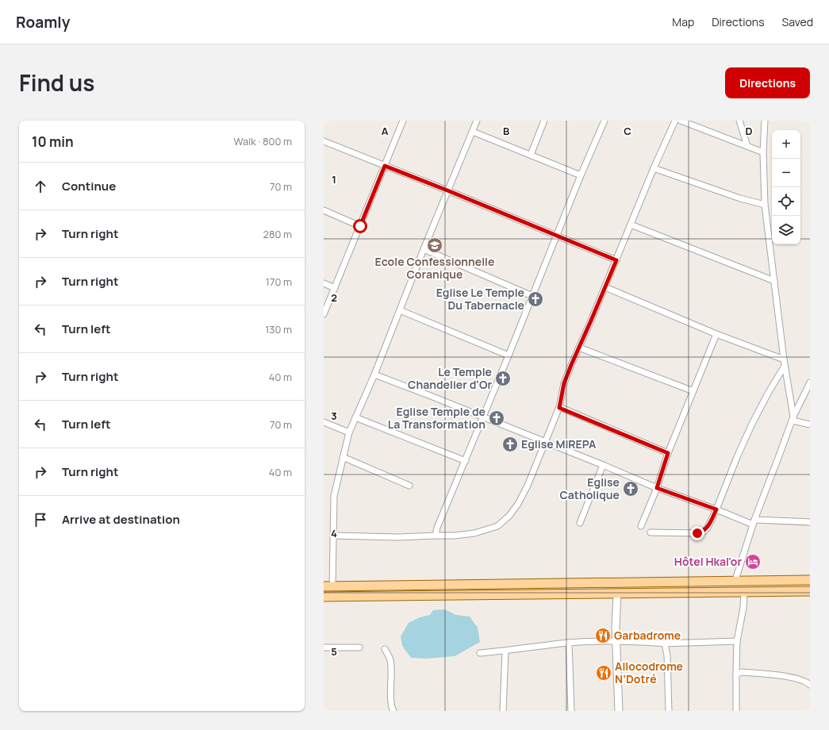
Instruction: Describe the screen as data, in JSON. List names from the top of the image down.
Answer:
{
  "places": {
    "school or university": ["Ecole Confessionnelle Coranique"],
    "church": [
      "Eglise Le Temple Du Tabernacle",
      "Le Temple Chandelier d'Or",
      "Eglise Temple de La Transformation",
      "Eglise MIREPA",
      "Eglise Catholique"
    ],
    "hotel": ["Hôtel Hkal'or"],
    "restaurant": ["Garbadrome", "Allocodrome N’Dotré"]
  },
  "page": {
    "header": "Roamly",
    "nav": ["Map", "Directions", "Saved"],
    "title": "Find us",
    "buttons": "Directions",
    "heading": ["10 min", "Walk · 800 m"],
    "map_buttons": ["+", "−"],
    "list": [
      ["Continue", "70 m"],
      ["Turn right", "280 m"],
      ["Turn right", "170 m"],
      ["Turn left", "130 m"],
      ["Turn right", "40 m"],
      ["Turn left", "70 m"],
      ["Turn right", "40 m"],
      "Arrive at destination"
    ]
  },
  "grid": {
    "columns": [
      "A",
      "B",
      "C",
      "D"
    ],
    "rows": [
      "1",
      "2",
      "3",
      "4",
      "5"
    ]
  }
}
